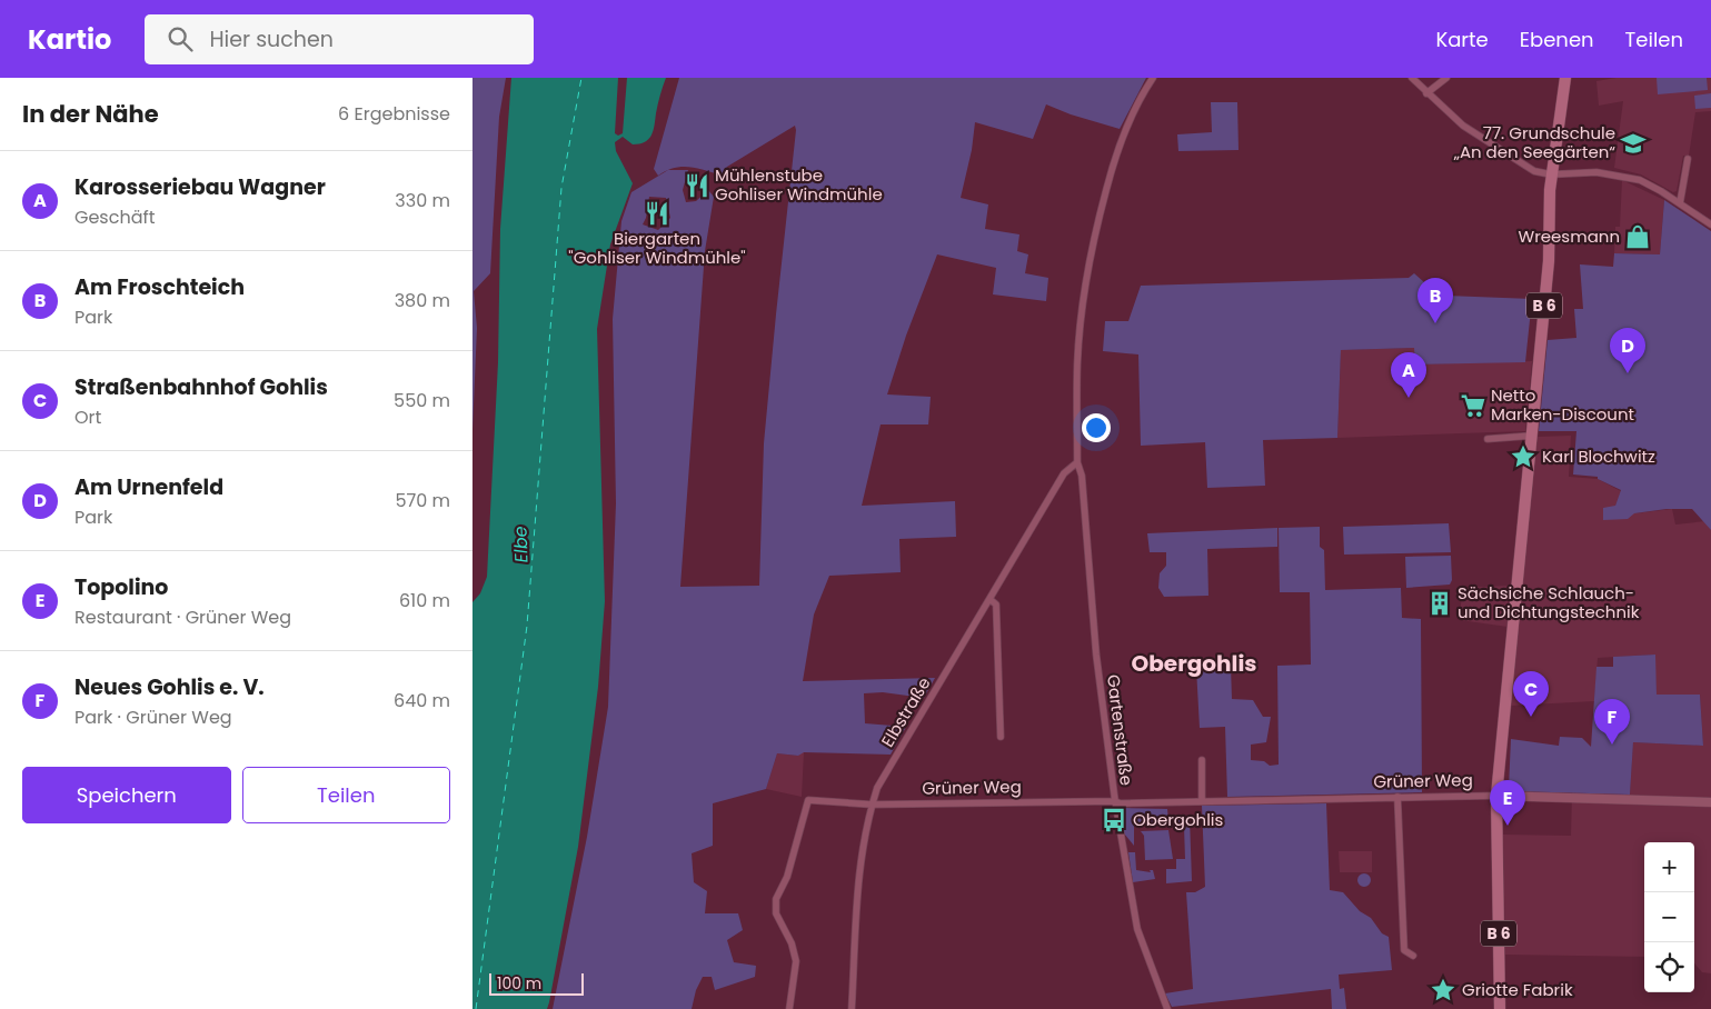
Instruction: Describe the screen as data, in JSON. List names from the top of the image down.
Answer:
{
  "streets": {
    "main road": ["B 6"],
    "street": ["Elbstraße", "Gartenstraße", "Grüner Weg"]
  },
  "crossings": [
    ["B 6", "Grüner Weg"],
    ["Elbstraße", "Gartenstraße"],
    ["Elbstraße", "Grüner Weg"],
    ["Gartenstraße", "Grüner Weg"]
  ],
  "districts": ["Obergohlis"],
  "water": ["Elbe"],
  "places": {
    "school or university": ["77. Grundschule „An den Seegärten“"],
    "restaurant": ["Mühlenstube Gohliser Windmühle", "Biergarten \"Gohliser Windmühle\""],
    "shop": ["Wreesmann"],
    "supermarket": ["Netto Marken-Discount"],
    "place": ["Karl Blochwitz", "Griotte Fabrik"],
    "building": ["Sächsiche Schlauch- und Dichtungstechnik"],
    "bus stop": ["Obergohlis"]
  },
  "scale_bar": "100 m",
  "page": {
    "header": "Kartio",
    "search": "Hier suchen",
    "nav": ["Karte", "Ebenen", "Teilen"],
    "heading": ["In der Nähe", "6 Ergebnisse"],
    "list": [
      {
        "mark": "A",
        "name": "Karosseriebau Wagner",
        "note": "Geschäft",
        "value": "330 m"
      },
      {
        "mark": "B",
        "name": "Am Froschteich",
        "note": "Park",
        "value": "380 m"
      },
      {
        "mark": "C",
        "name": "Straßenbahnhof Gohlis",
        "note": "Ort",
        "value": "550 m"
      },
      {
        "mark": "D",
        "name": "Am Urnenfeld",
        "note": "Park",
        "value": "570 m"
      },
      {
        "mark": "E",
        "name": "Topolino",
        "note": "Restaurant · Grüner Weg",
        "value": "610 m"
      },
      {
        "mark": "F",
        "name": "Neues Gohlis e. V.",
        "note": "Park · Grüner Weg",
        "value": "640 m"
      }
    ],
    "pins": [
      "B",
      "D",
      "A",
      "C",
      "F",
      "E"
    ],
    "buttons": ["Speichern", "Teilen"],
    "map_buttons": ["+", "−"],
    "scale": "100 m"
  }
}
